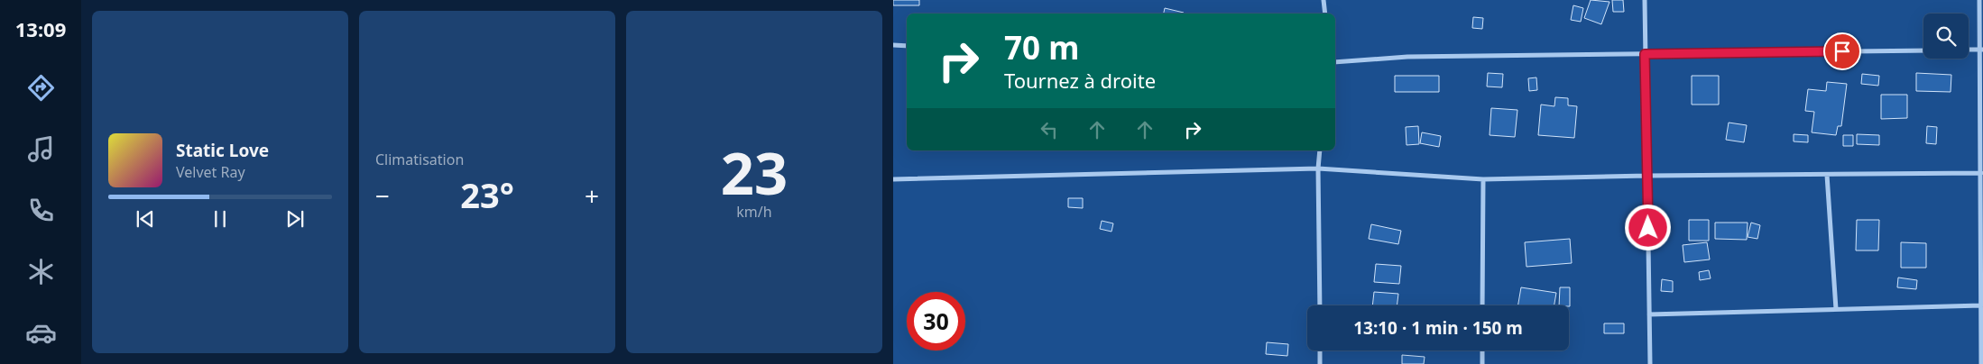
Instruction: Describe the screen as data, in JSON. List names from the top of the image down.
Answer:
{
  "page": {
    "tabs": "13:09",
    "tile": [
      "Climatisation",
      ["23", "km/h"]
    ],
    "turn": ["70 m", "Tournez à droite"],
    "song": ["Static Love", "Velvet Ray"],
    "heat": ["−", "23°", "+"],
    "limit": "30",
    "trip": "13:10 · 1 min · 150 m"
  }
}
